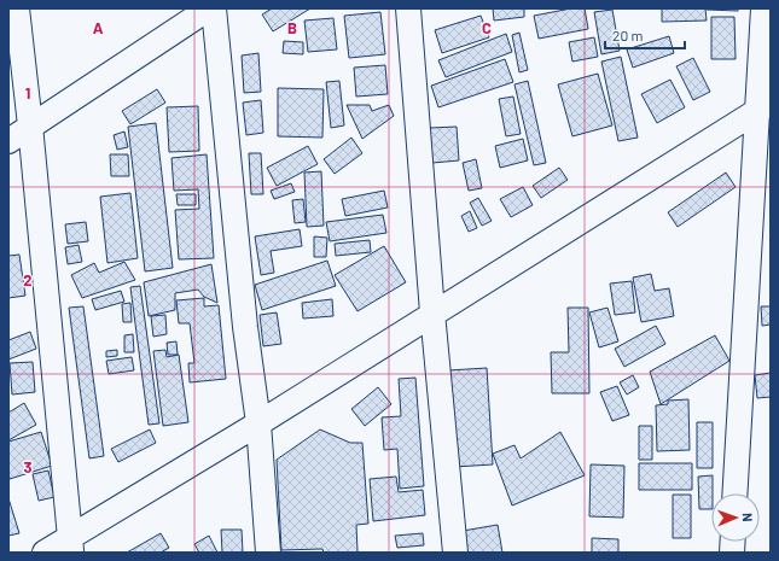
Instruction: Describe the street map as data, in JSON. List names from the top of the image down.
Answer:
{
  "scale_bar": "20 m",
  "north": "right",
  "grid": {
    "columns": ["A", "B", "C"],
    "rows": ["1", "2", "3"]
  }
}
